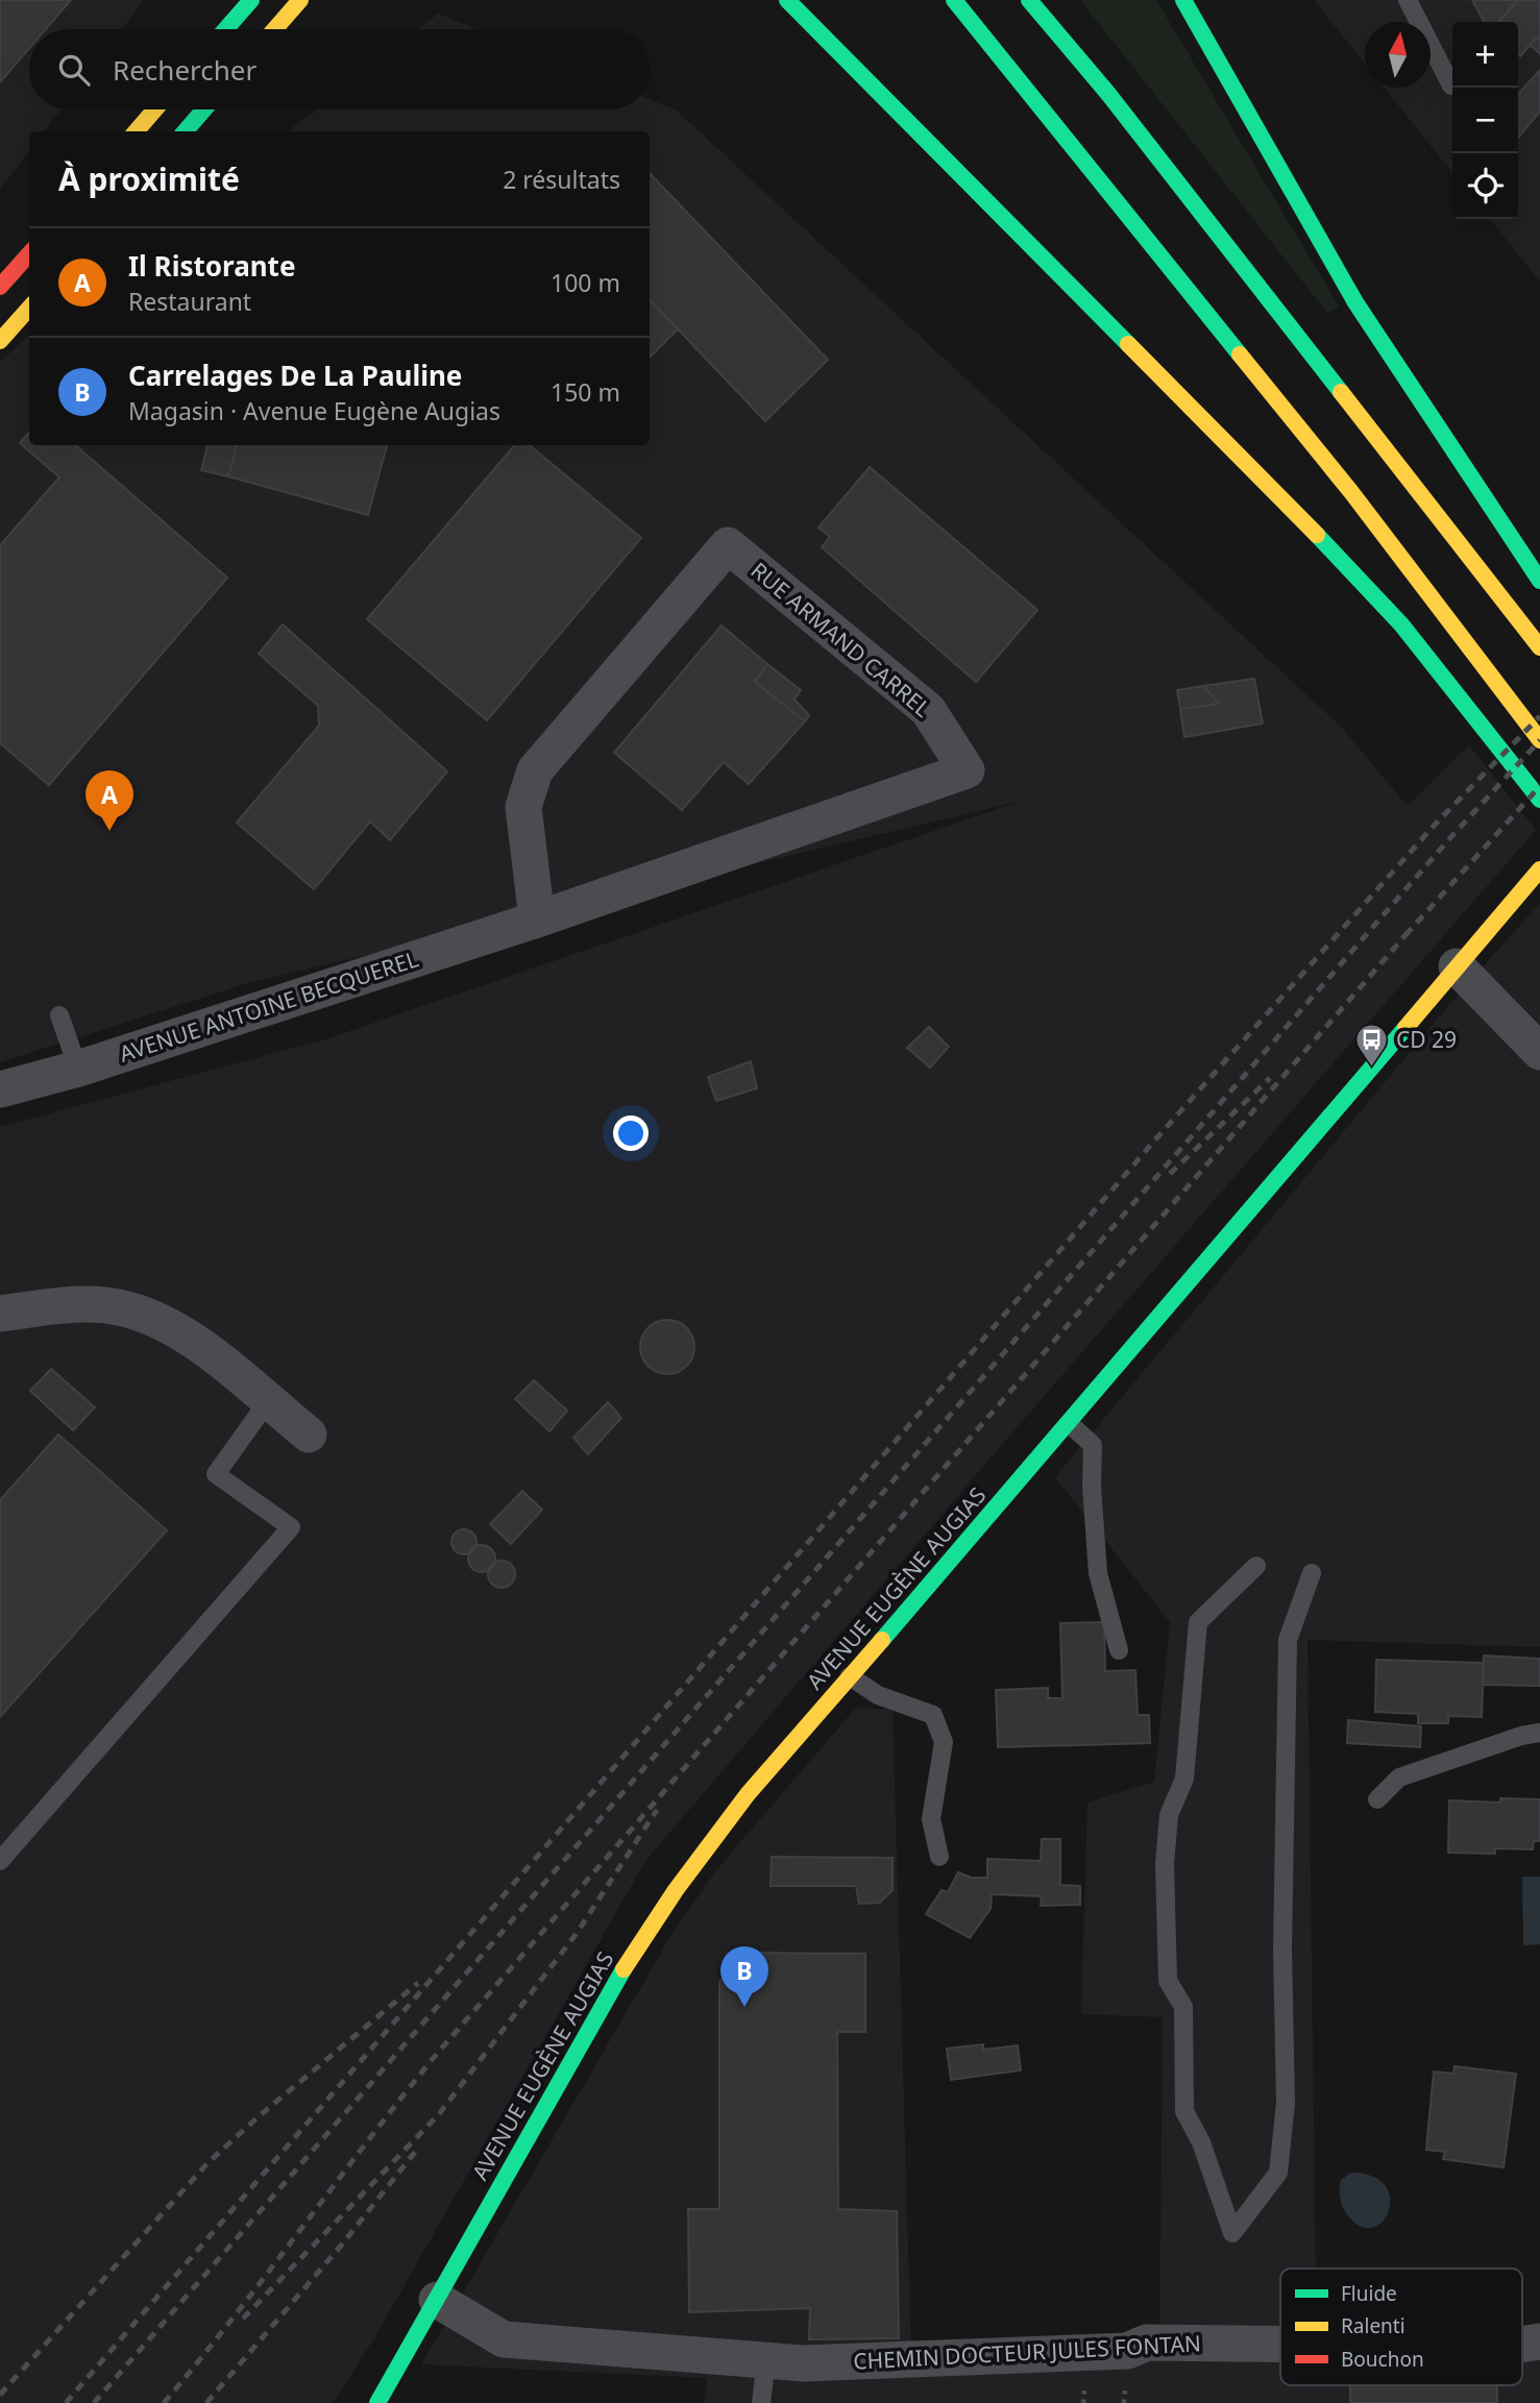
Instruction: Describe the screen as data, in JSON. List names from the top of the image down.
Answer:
{
  "streets": {
    "main road": ["AVENUE EUGÈNE AUGIAS"],
    "street": ["RUE ARMAND CARREL", "AVENUE ANTOINE BECQUEREL", "CHEMIN DOCTEUR JULES FONTAN"]
  },
  "crossings": [
    ["RUE ARMAND CARREL", "AVENUE ANTOINE BECQUEREL"],
    ["AVENUE EUGÈNE AUGIAS", "CHEMIN DOCTEUR JULES FONTAN"]
  ],
  "places": {
    "bus stop": ["CD 29"]
  },
  "legend": ["Fluide", "Ralenti", "Bouchon"],
  "north": "top",
  "page": {
    "map_buttons": ["+", "−"],
    "search": "Rechercher",
    "heading": ["À proximité", "2 résultats"],
    "list": [
      {
        "mark": "A",
        "name": "Il Ristorante",
        "note": "Restaurant",
        "value": "100 m"
      },
      {
        "mark": "B",
        "name": "Carrelages De La Pauline",
        "note": "Magasin · Avenue Eugène Augias",
        "value": "150 m"
      }
    ],
    "pins": ["A", "B"]
  }
}
